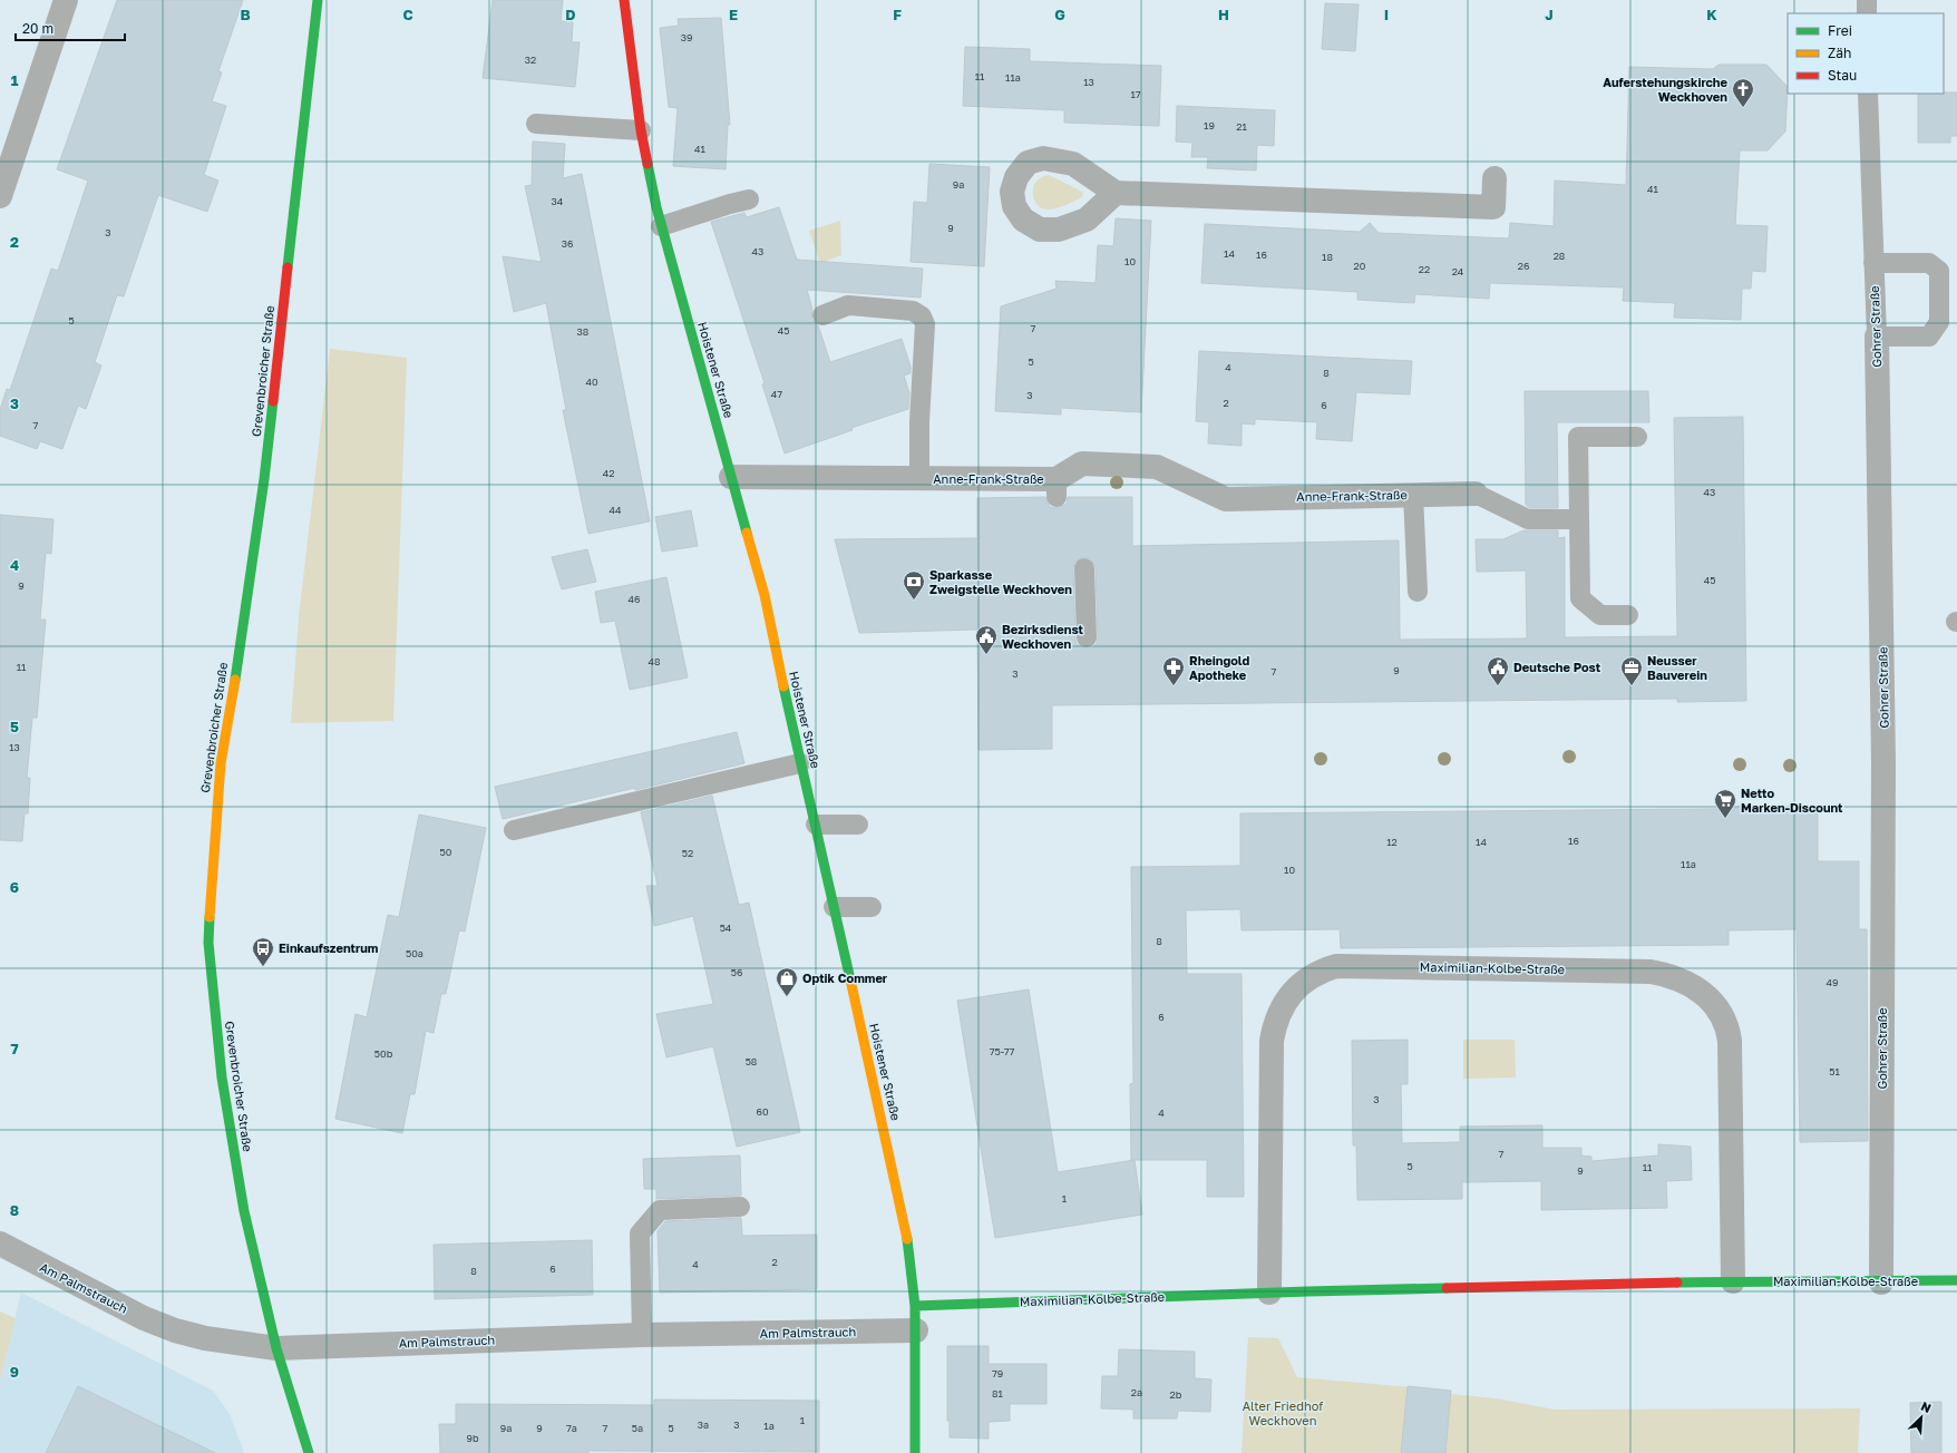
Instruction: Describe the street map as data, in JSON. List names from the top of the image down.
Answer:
{
  "streets": {
    "street": [
      "Gohrer Straße",
      "Hoistener Straße",
      "Grevenbroicher Straße",
      "Anne-Frank-Straße",
      "Maximilian-Kolbe-Straße",
      "Am Palmstrauch"
    ]
  },
  "crossings": [
    ["Gohrer Straße", "Maximilian-Kolbe-Straße"],
    ["Hoistener Straße", "Anne-Frank-Straße"],
    ["Hoistener Straße", "Maximilian-Kolbe-Straße"],
    ["Hoistener Straße", "Am Palmstrauch"],
    ["Grevenbroicher Straße", "Am Palmstrauch"]
  ],
  "parks": ["Alter Friedhof Weckhoven"],
  "places": {
    "church": ["Auferstehungskirche Weckhoven"],
    "bank": ["Sparkasse Zweigstelle Weckhoven"],
    "public building": ["Bezirksdienst Weckhoven", "Deutsche Post"],
    "pharmacy": ["Rheingold Apotheke"],
    "office": ["Neusser Bauverein"],
    "supermarket": ["Netto Marken-Discount"],
    "bus stop": ["Einkaufszentrum"],
    "shop": ["Optik Commer"]
  },
  "house_numbers": [
    "39",
    "32",
    "11",
    "11a",
    "13",
    "17",
    "19",
    "21",
    "41",
    "9a",
    "41",
    "34",
    "9",
    "3",
    "36",
    "43",
    "14",
    "16",
    "28",
    "18",
    "10",
    "20",
    "26",
    "22",
    "24",
    "5",
    "7",
    "45",
    "38",
    "5",
    "4",
    "8",
    "40",
    "47",
    "3",
    "2",
    "6",
    "7",
    "42",
    "43",
    "44",
    "45",
    "9",
    "46",
    "48",
    "11",
    "9",
    "7",
    "3",
    "13",
    "16",
    "12",
    "14",
    "50",
    "52",
    "11a",
    "10",
    "54",
    "8",
    "50a",
    "56",
    "49",
    "6",
    "75-77",
    "50b",
    "58",
    "51",
    "3",
    "60",
    "4",
    "7",
    "5",
    "11",
    "9",
    "1",
    "2",
    "4",
    "6",
    "8",
    "79",
    "2a",
    "81",
    "2b",
    "1",
    "3a",
    "3",
    "1a",
    "9a",
    "9",
    "7a",
    "7",
    "5a",
    "5",
    "9b"
  ],
  "legend": ["Frei", "Zäh", "Stau"],
  "scale_bar": "20 m",
  "north": "top right",
  "grid": {
    "columns": [
      "B",
      "C",
      "D",
      "E",
      "F",
      "G",
      "H",
      "I",
      "J",
      "K"
    ],
    "rows": [
      "1",
      "2",
      "3",
      "4",
      "5",
      "6",
      "7",
      "8",
      "9"
    ]
  }
}
